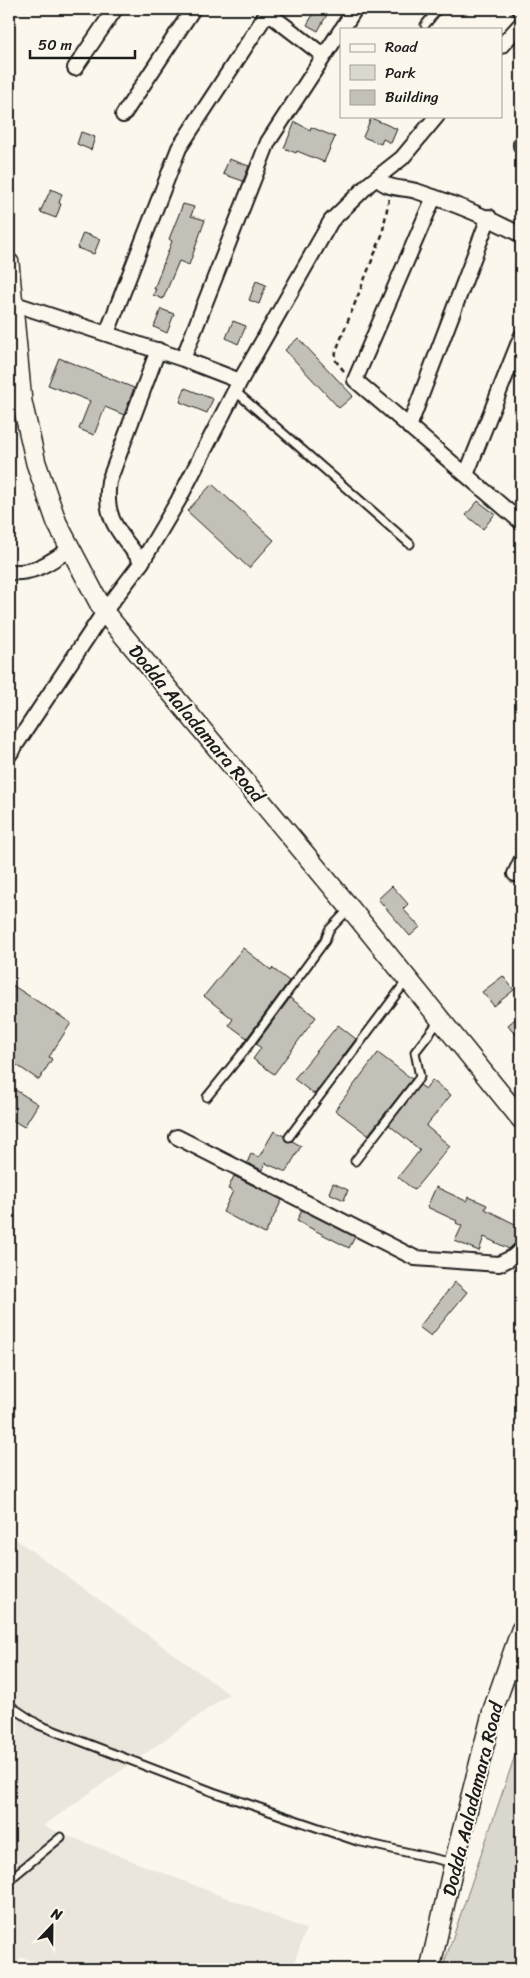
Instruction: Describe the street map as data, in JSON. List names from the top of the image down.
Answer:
{
  "streets": {
    "main road": ["Dodda Aaladamara Road"]
  },
  "legend": ["Road", "Park", "Building"],
  "scale_bar": "50 m",
  "north": "top"
}
